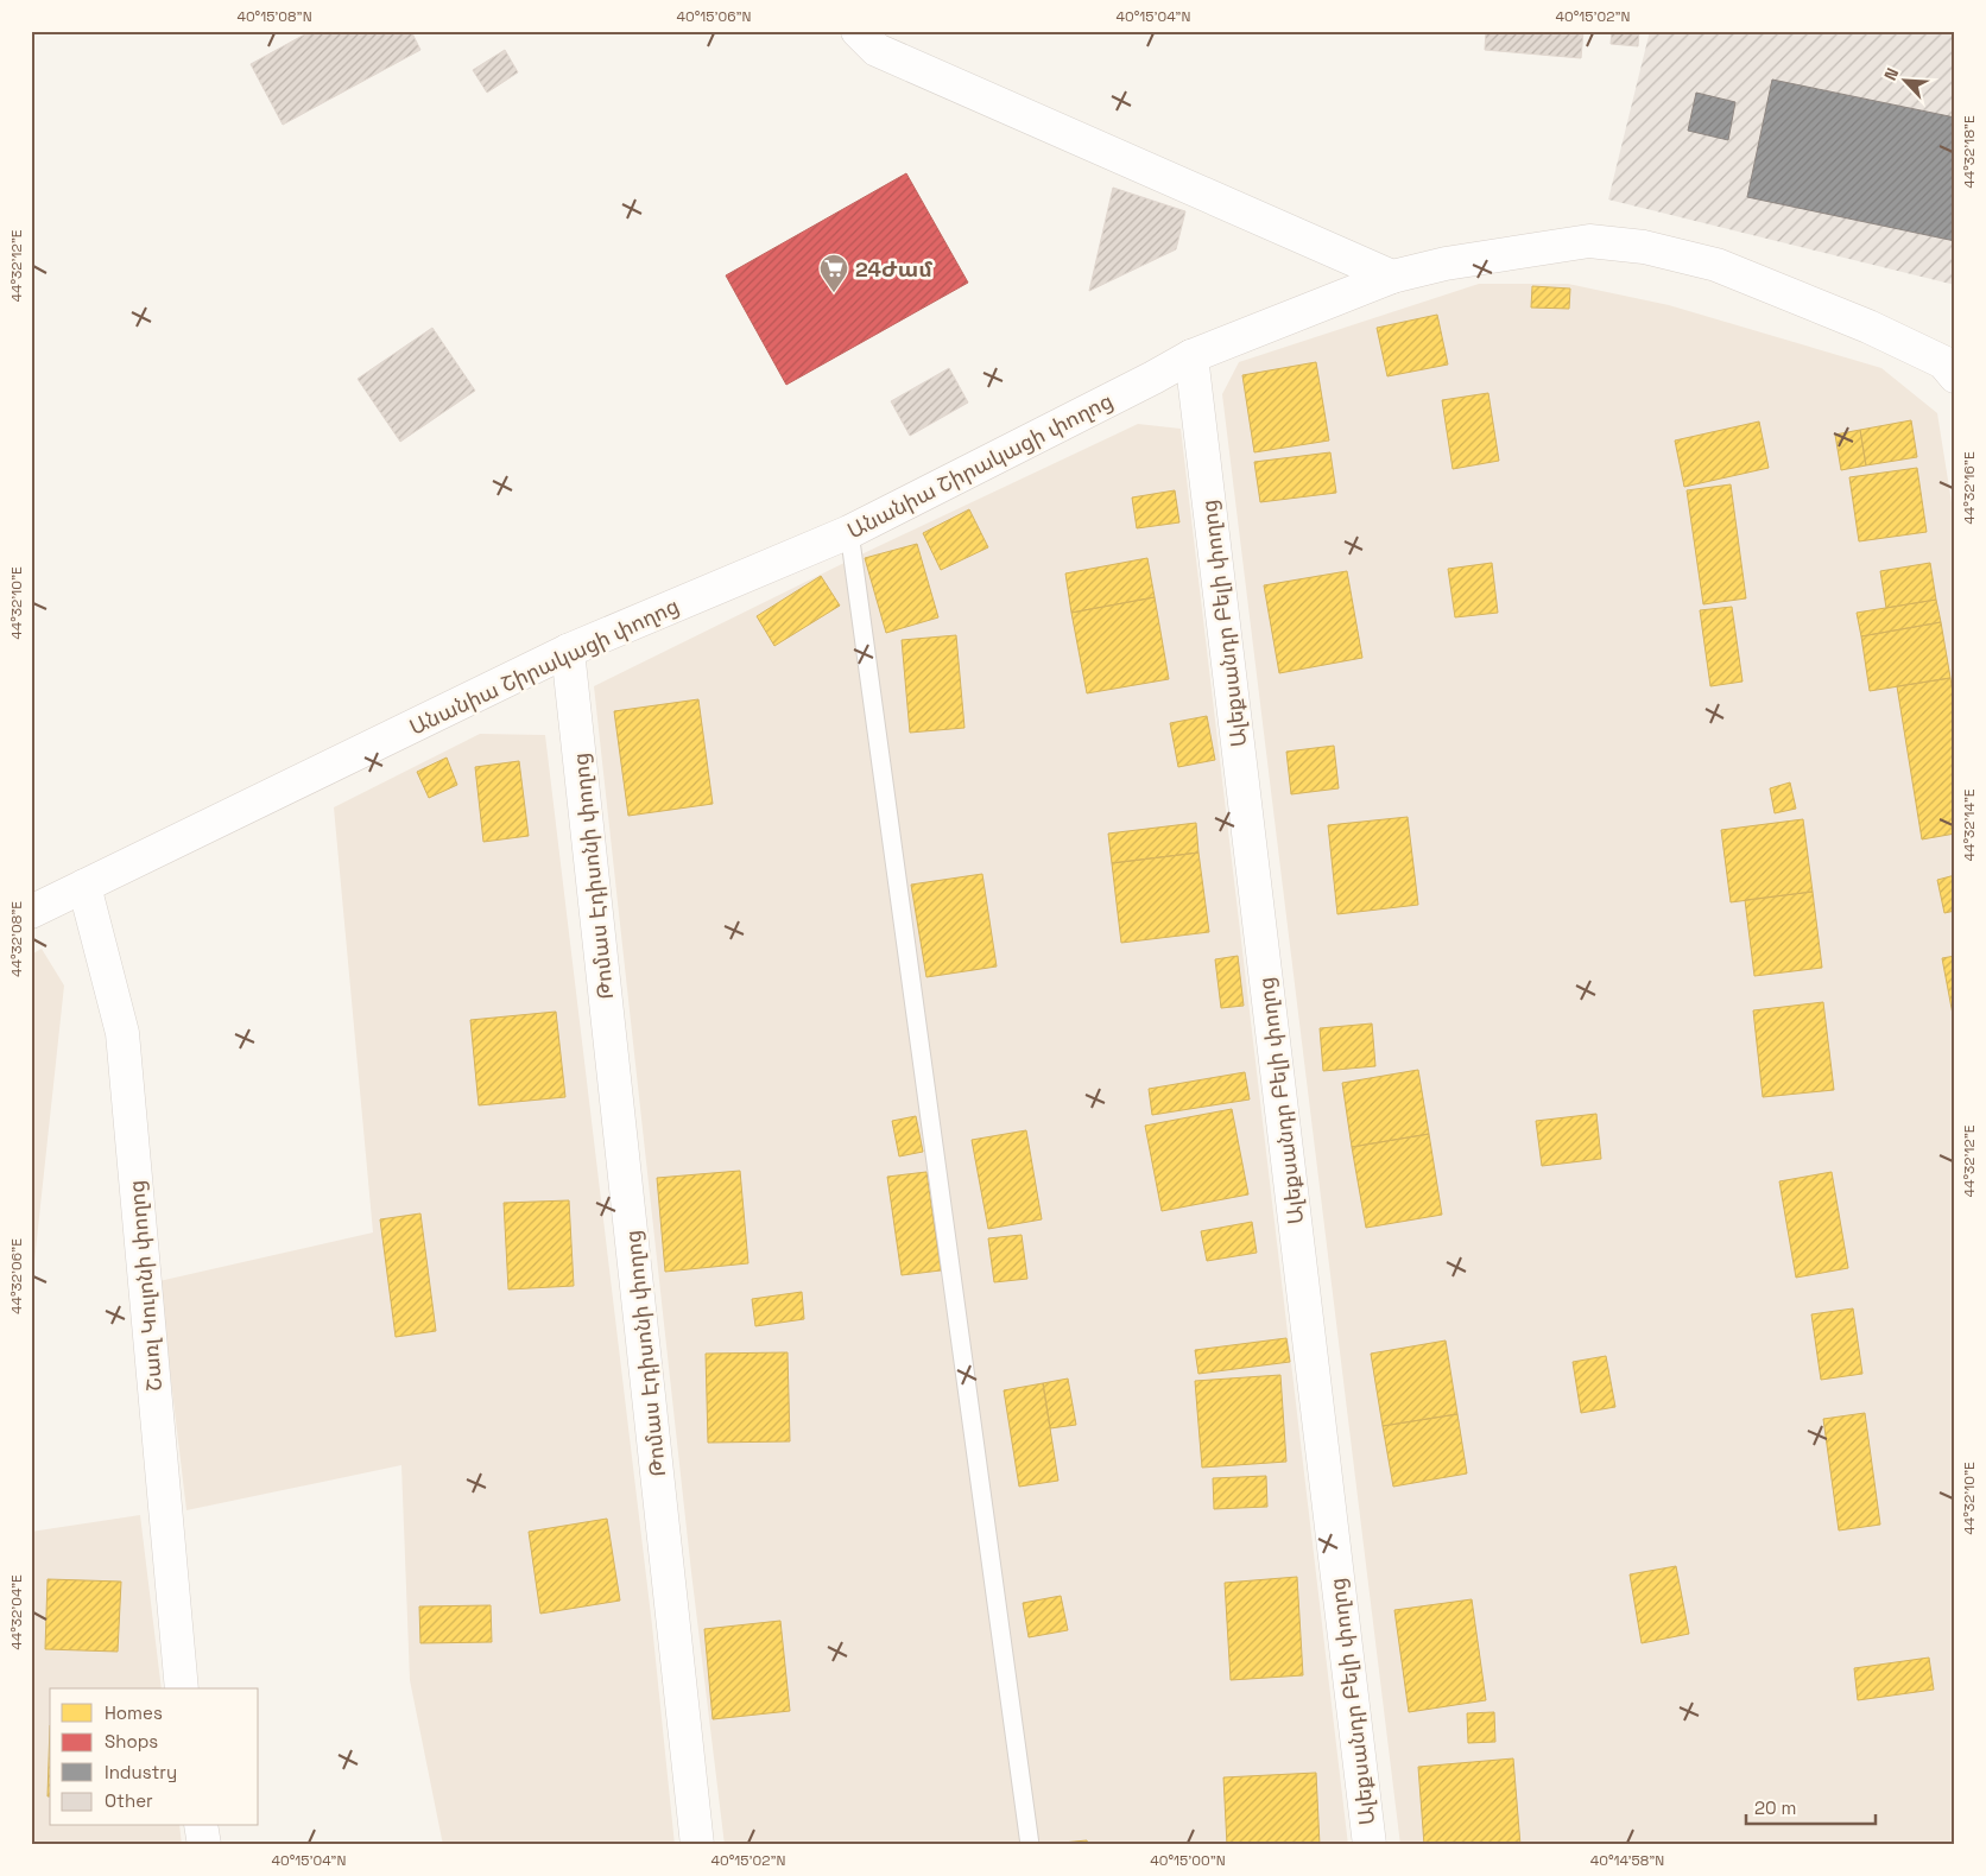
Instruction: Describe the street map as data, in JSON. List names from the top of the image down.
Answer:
{
  "streets": {
    "street": [
      "Անանիա Շիրակացի փողոց",
      "Ալեքսանդր Բելի փողոց",
      "Թոմաս Էդիսոնի փողոց",
      "Շառլ Կուլոնի փողոց"
    ]
  },
  "crossings": [
    ["Անանիա Շիրակացի փողոց", "Ալեքսանդր Բելի փողոց"],
    ["Անանիա Շիրակացի փողոց", "Թոմաս Էդիսոնի փողոց"],
    ["Անանիա Շիրակացի փողոց", "Շառլ Կուլոնի փողոց"]
  ],
  "places": {
    "supermarket": ["24Ժամ"]
  },
  "legend": [
    "Homes",
    "Shops",
    "Industry",
    "Other"
  ],
  "scale_bar": "20 m",
  "north": "top left",
  "coordinates": [
    "40°15'08\"N",
    "40°15'06\"N",
    "40°15'04\"N",
    "40°15'02\"N",
    "44°32'18\"E",
    "44°32'12\"E",
    "44°32'16\"E",
    "44°32'10\"E",
    "44°32'14\"E",
    "44°32'08\"E",
    "44°32'06\"E",
    "44°32'04\"E",
    "40°15'00\"N",
    "40°14'58\"N"
  ]
}
